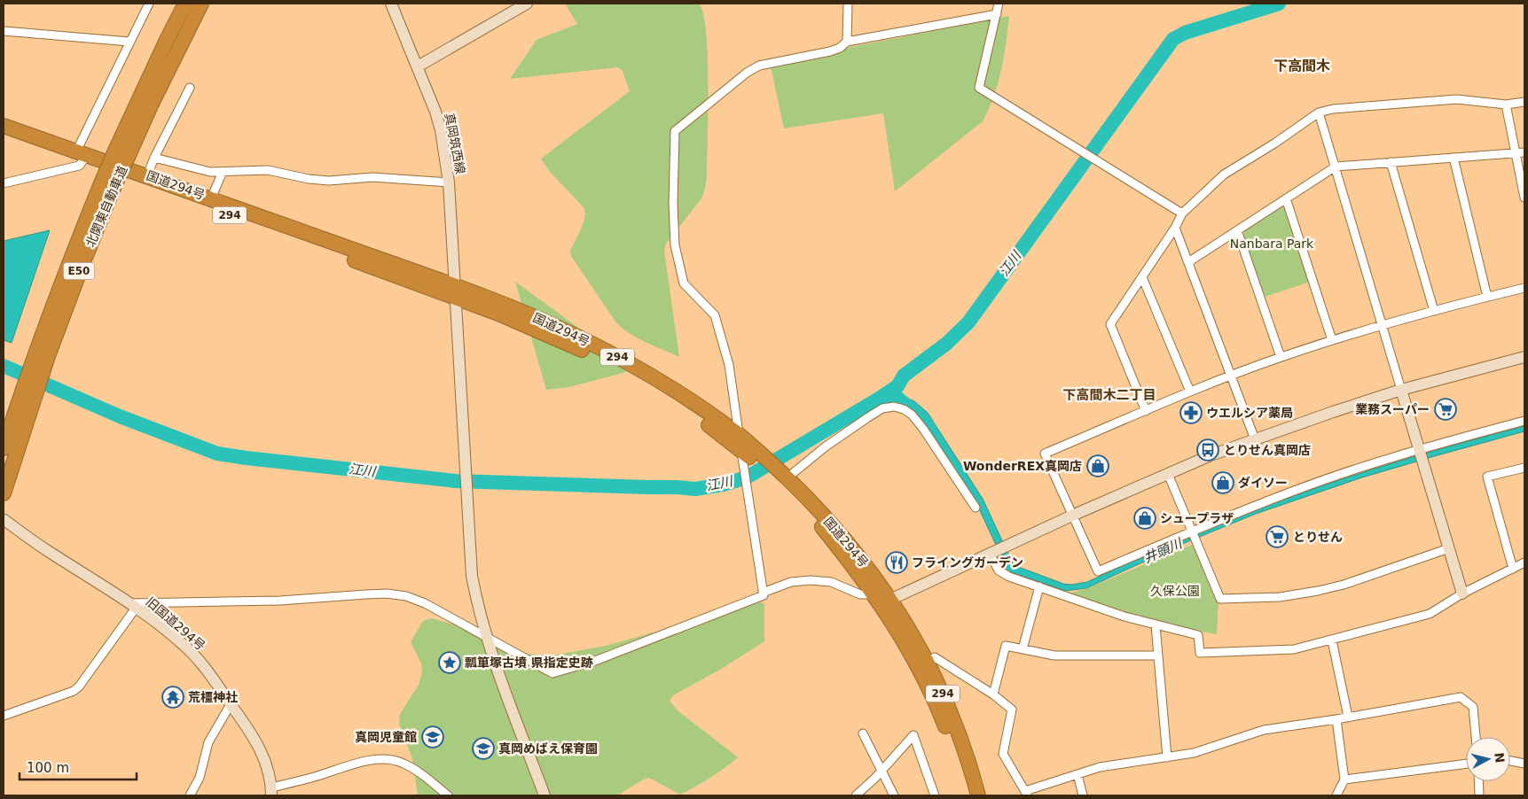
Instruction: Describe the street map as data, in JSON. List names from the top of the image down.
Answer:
{
  "streets": {
    "highway": [
      "国道294号",
      "北関東自動車道",
      "294",
      "E50"
    ],
    "street": ["真岡筑西線", "旧国道294号"]
  },
  "crossings": [
    ["真岡筑西線", "国道294号"]
  ],
  "districts": ["下高間木", "下高間木二丁目"],
  "water": ["江川", "井頭川"],
  "parks": ["Nanbara Park", "久保公園"],
  "places": {
    "supermarket": ["業務スーパー", "とりせん"],
    "pharmacy": ["ウエルシア薬局"],
    "bus stop": ["とりせん真岡店"],
    "shop": ["WonderREX真岡店", "ダイソー", "シュープラザ"],
    "restaurant": ["フライングガーデン"],
    "place": ["瓢箪塚古墳 県指定史跡"],
    "temple": ["荒橿神社"],
    "school or university": ["真岡児童館", "真岡めばえ保育園"]
  },
  "scale_bar": "100 m",
  "north": "right"
}
